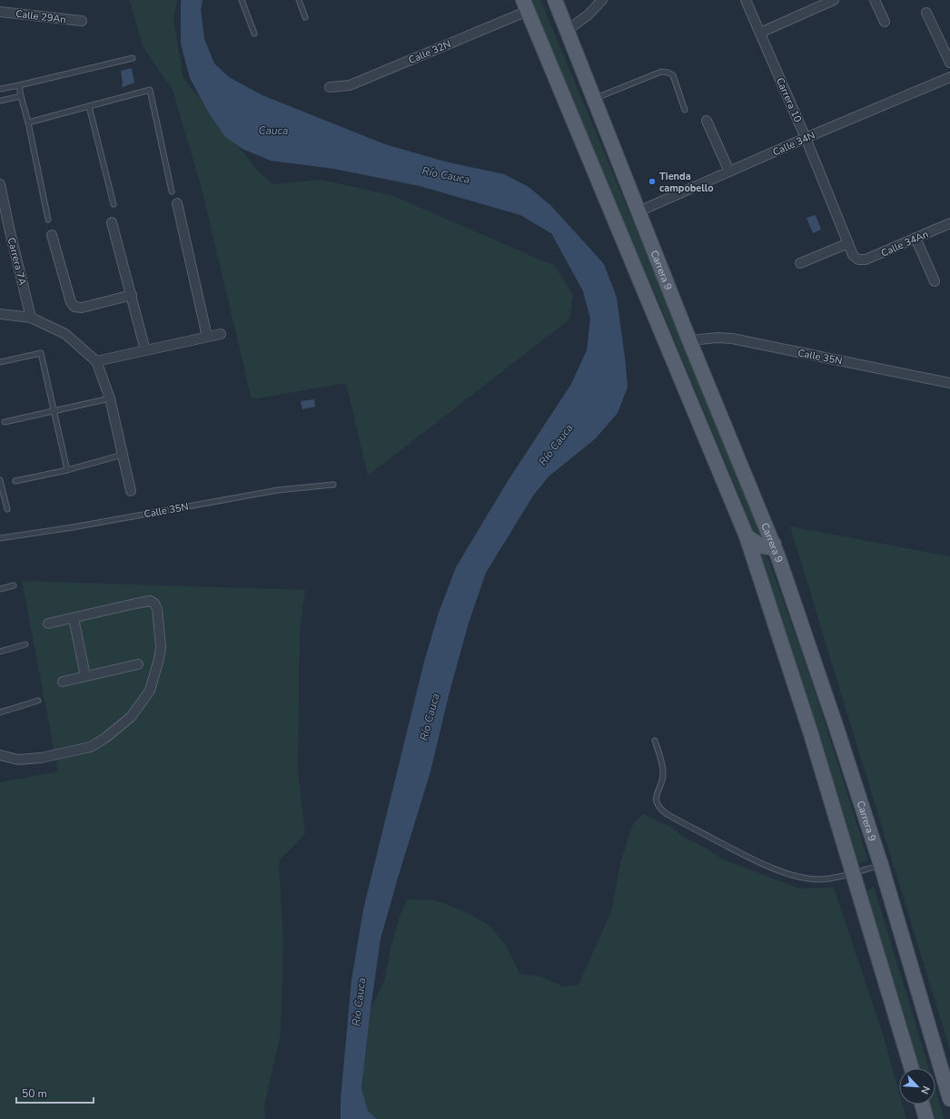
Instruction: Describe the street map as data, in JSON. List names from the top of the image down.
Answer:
{
  "streets": {
    "main road": ["Carrera 9"],
    "street": [
      "Calle 29An",
      "Calle 32N",
      "Carrera 10",
      "Calle 34N",
      "Calle 34An",
      "Carrera 7A",
      "Calle 35N"
    ]
  },
  "crossings": [
    ["Carrera 10", "Calle 34N"],
    ["Carrera 10", "Calle 34An"],
    ["Calle 34N", "Carrera 9"],
    ["Carrera 9", "Calle 35N"]
  ],
  "water": ["Cauca", "Río Cauca"],
  "places": ["Tienda campobello"],
  "scale_bar": "50 m",
  "north": "bottom right"
}
